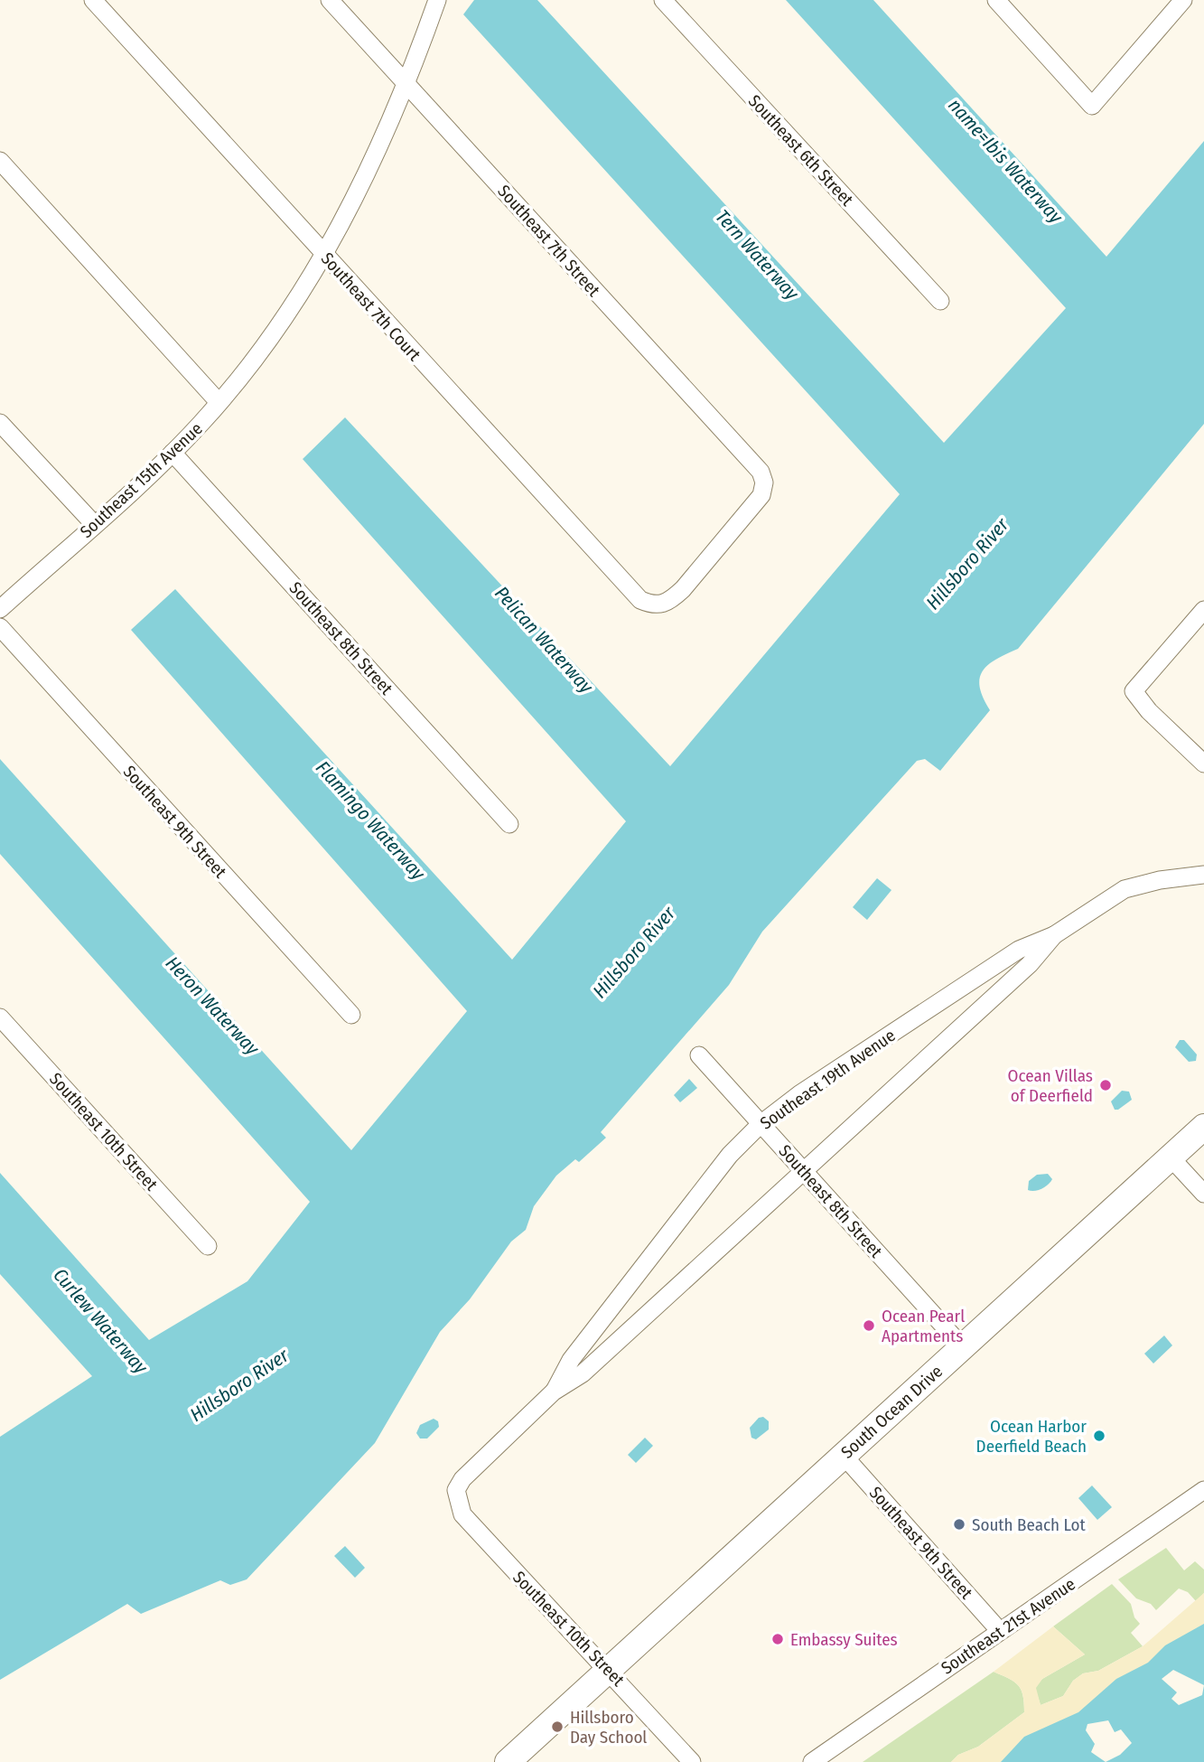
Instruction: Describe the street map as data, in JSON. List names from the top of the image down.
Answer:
{
  "streets": {
    "main road": ["South Ocean Drive"],
    "street": [
      "Southeast 6th Street",
      "Southeast 7th Street",
      "Southeast 7th Court",
      "Southeast 15th Avenue",
      "Southeast 8th Street",
      "Southeast 9th Street",
      "Southeast 19th Avenue",
      "Southeast 10th Street",
      "Southeast 21st Avenue"
    ]
  },
  "crossings": [
    ["Southeast 7th Street", "Southeast 7th Court"],
    ["Southeast 7th Street", "Southeast 15th Avenue"],
    ["Southeast 7th Court", "Southeast 15th Avenue"],
    ["Southeast 15th Avenue", "Southeast 8th Street"],
    ["Southeast 8th Street", "Southeast 19th Avenue"],
    ["Southeast 8th Street", "South Ocean Drive"],
    ["Southeast 9th Street", "South Ocean Drive"],
    ["Southeast 9th Street", "Southeast 21st Avenue"],
    ["Southeast 19th Avenue", "Southeast 10th Street"],
    ["Southeast 10th Street", "South Ocean Drive"]
  ],
  "water": [
    "name=Ibis Waterway",
    "Tern Waterway",
    "Hillsboro River",
    "Pelican Waterway",
    "Flamingo Waterway",
    "Heron Waterway",
    "Curlew Waterway"
  ],
  "places": [
    "Ocean Villas of Deerfield",
    "Ocean Pearl Apartments",
    "Ocean Harbor Deerfield Beach",
    "South Beach Lot",
    "Embassy Suites",
    "Hillsboro Day School"
  ]
}
